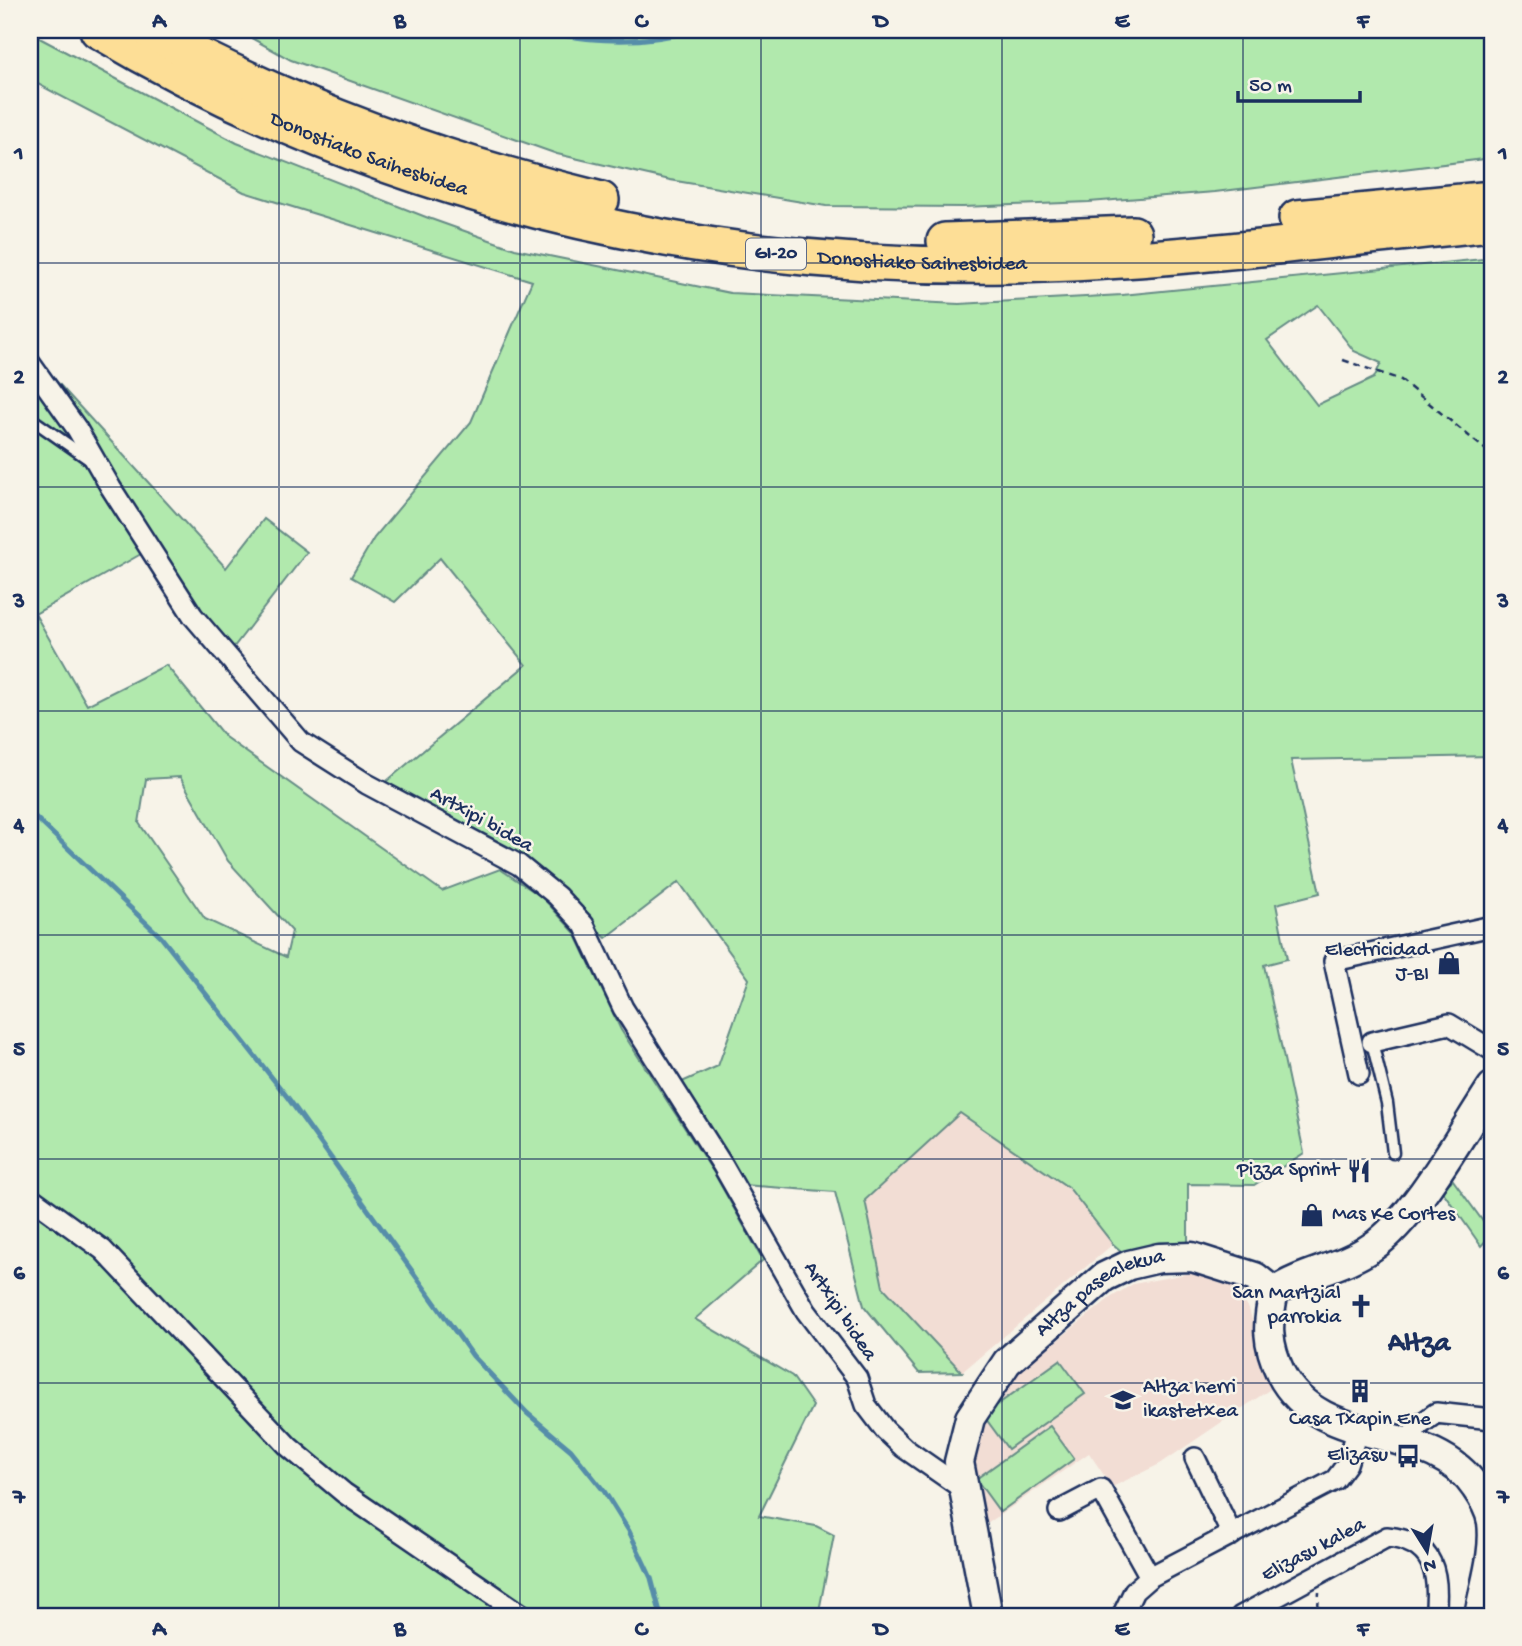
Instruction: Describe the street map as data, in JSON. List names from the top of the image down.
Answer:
{
  "streets": {
    "highway": ["Donostiako Saihesbidea", "GI-20"],
    "street": ["Artxipi bidea", "Altza pasealekua", "Elizasu kalea"]
  },
  "crossings": [
    ["Artxipi bidea", "Altza pasealekua"]
  ],
  "districts": ["Altza"],
  "places": {
    "shop": ["Electricidad J-BI", "Mas Ke Cortes"],
    "restaurant": ["Pizza Sprint"],
    "church": ["San Martzial parrokia"],
    "building": ["Casa Txapin Ene"],
    "school or university": ["Altza herri ikastetxea"],
    "bus stop": ["Elizasu"]
  },
  "scale_bar": "50 m",
  "north": "bottom",
  "grid": {
    "columns": [
      "A",
      "B",
      "C",
      "D",
      "E",
      "F"
    ],
    "rows": [
      "1",
      "2",
      "3",
      "4",
      "5",
      "6",
      "7"
    ]
  }
}
